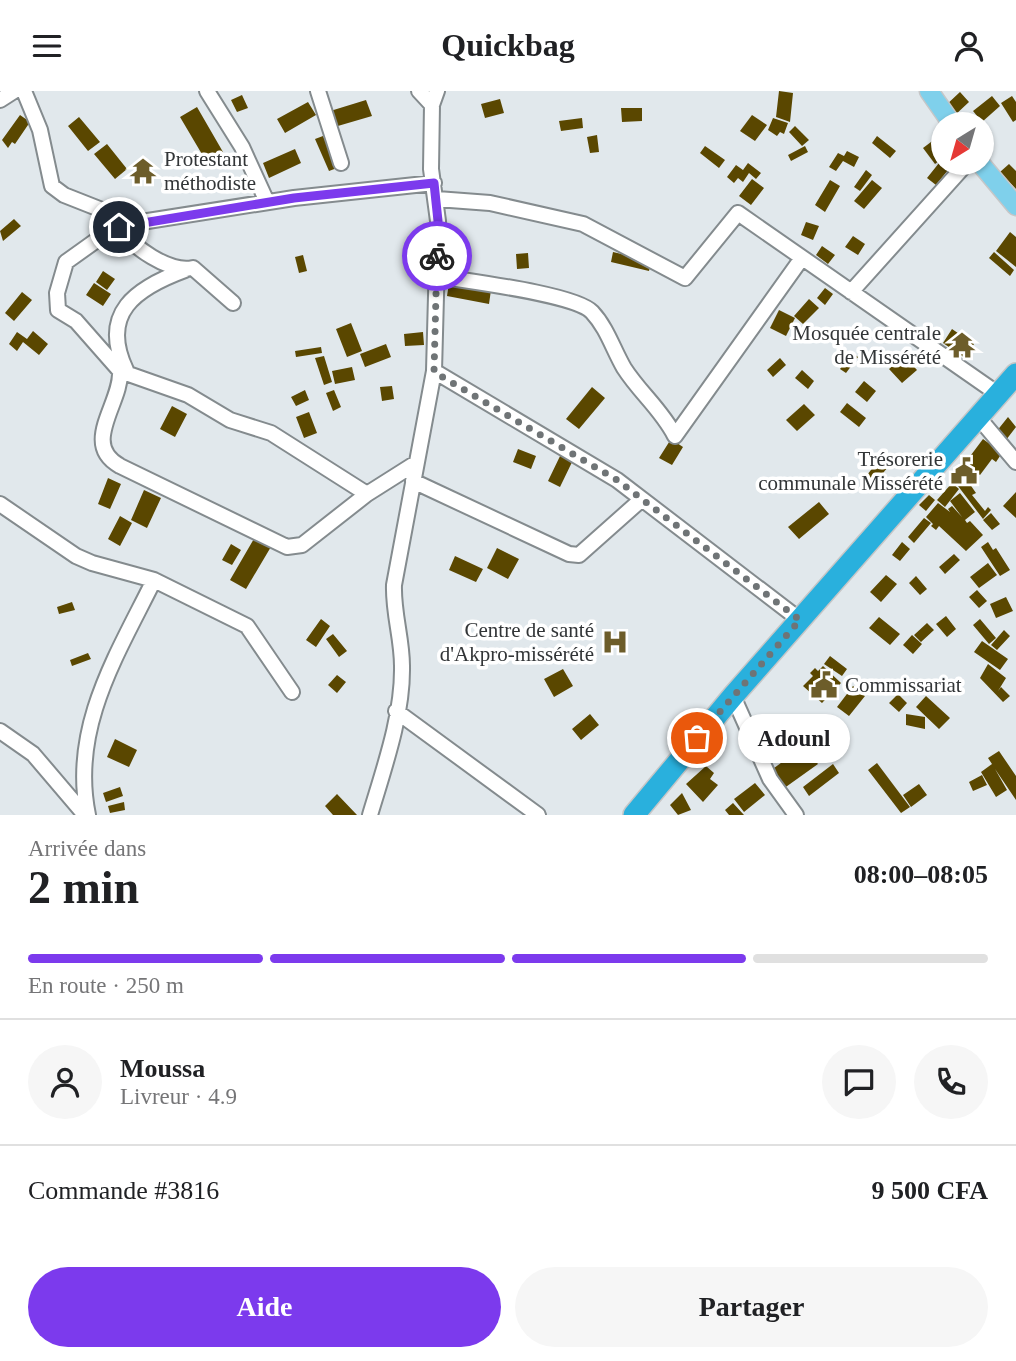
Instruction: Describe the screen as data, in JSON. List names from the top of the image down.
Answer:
{
  "places": {
    "temple": ["Protestant méthodiste", "Mosquée centrale de Missérété"],
    "public building": ["Trésorerie communale Missérété", "Commissariat"],
    "hospital": ["Centre de santé d'Akpro-missérété"],
    "other": ["Adounl"]
  },
  "north": "bottom left",
  "page": {
    "header": "Quickbag",
    "bubble": "Adounl",
    "heading": ["2 min", "Arrivée dans", "08:00–08:05"],
    "panel": [
      "Moussa",
      "Livreur · 4.9",
      "Commande #3816",
      "9 500 CFA"
    ],
    "bar": "En route · 250 m",
    "buttons": ["Aide", "Partager"]
  }
}
